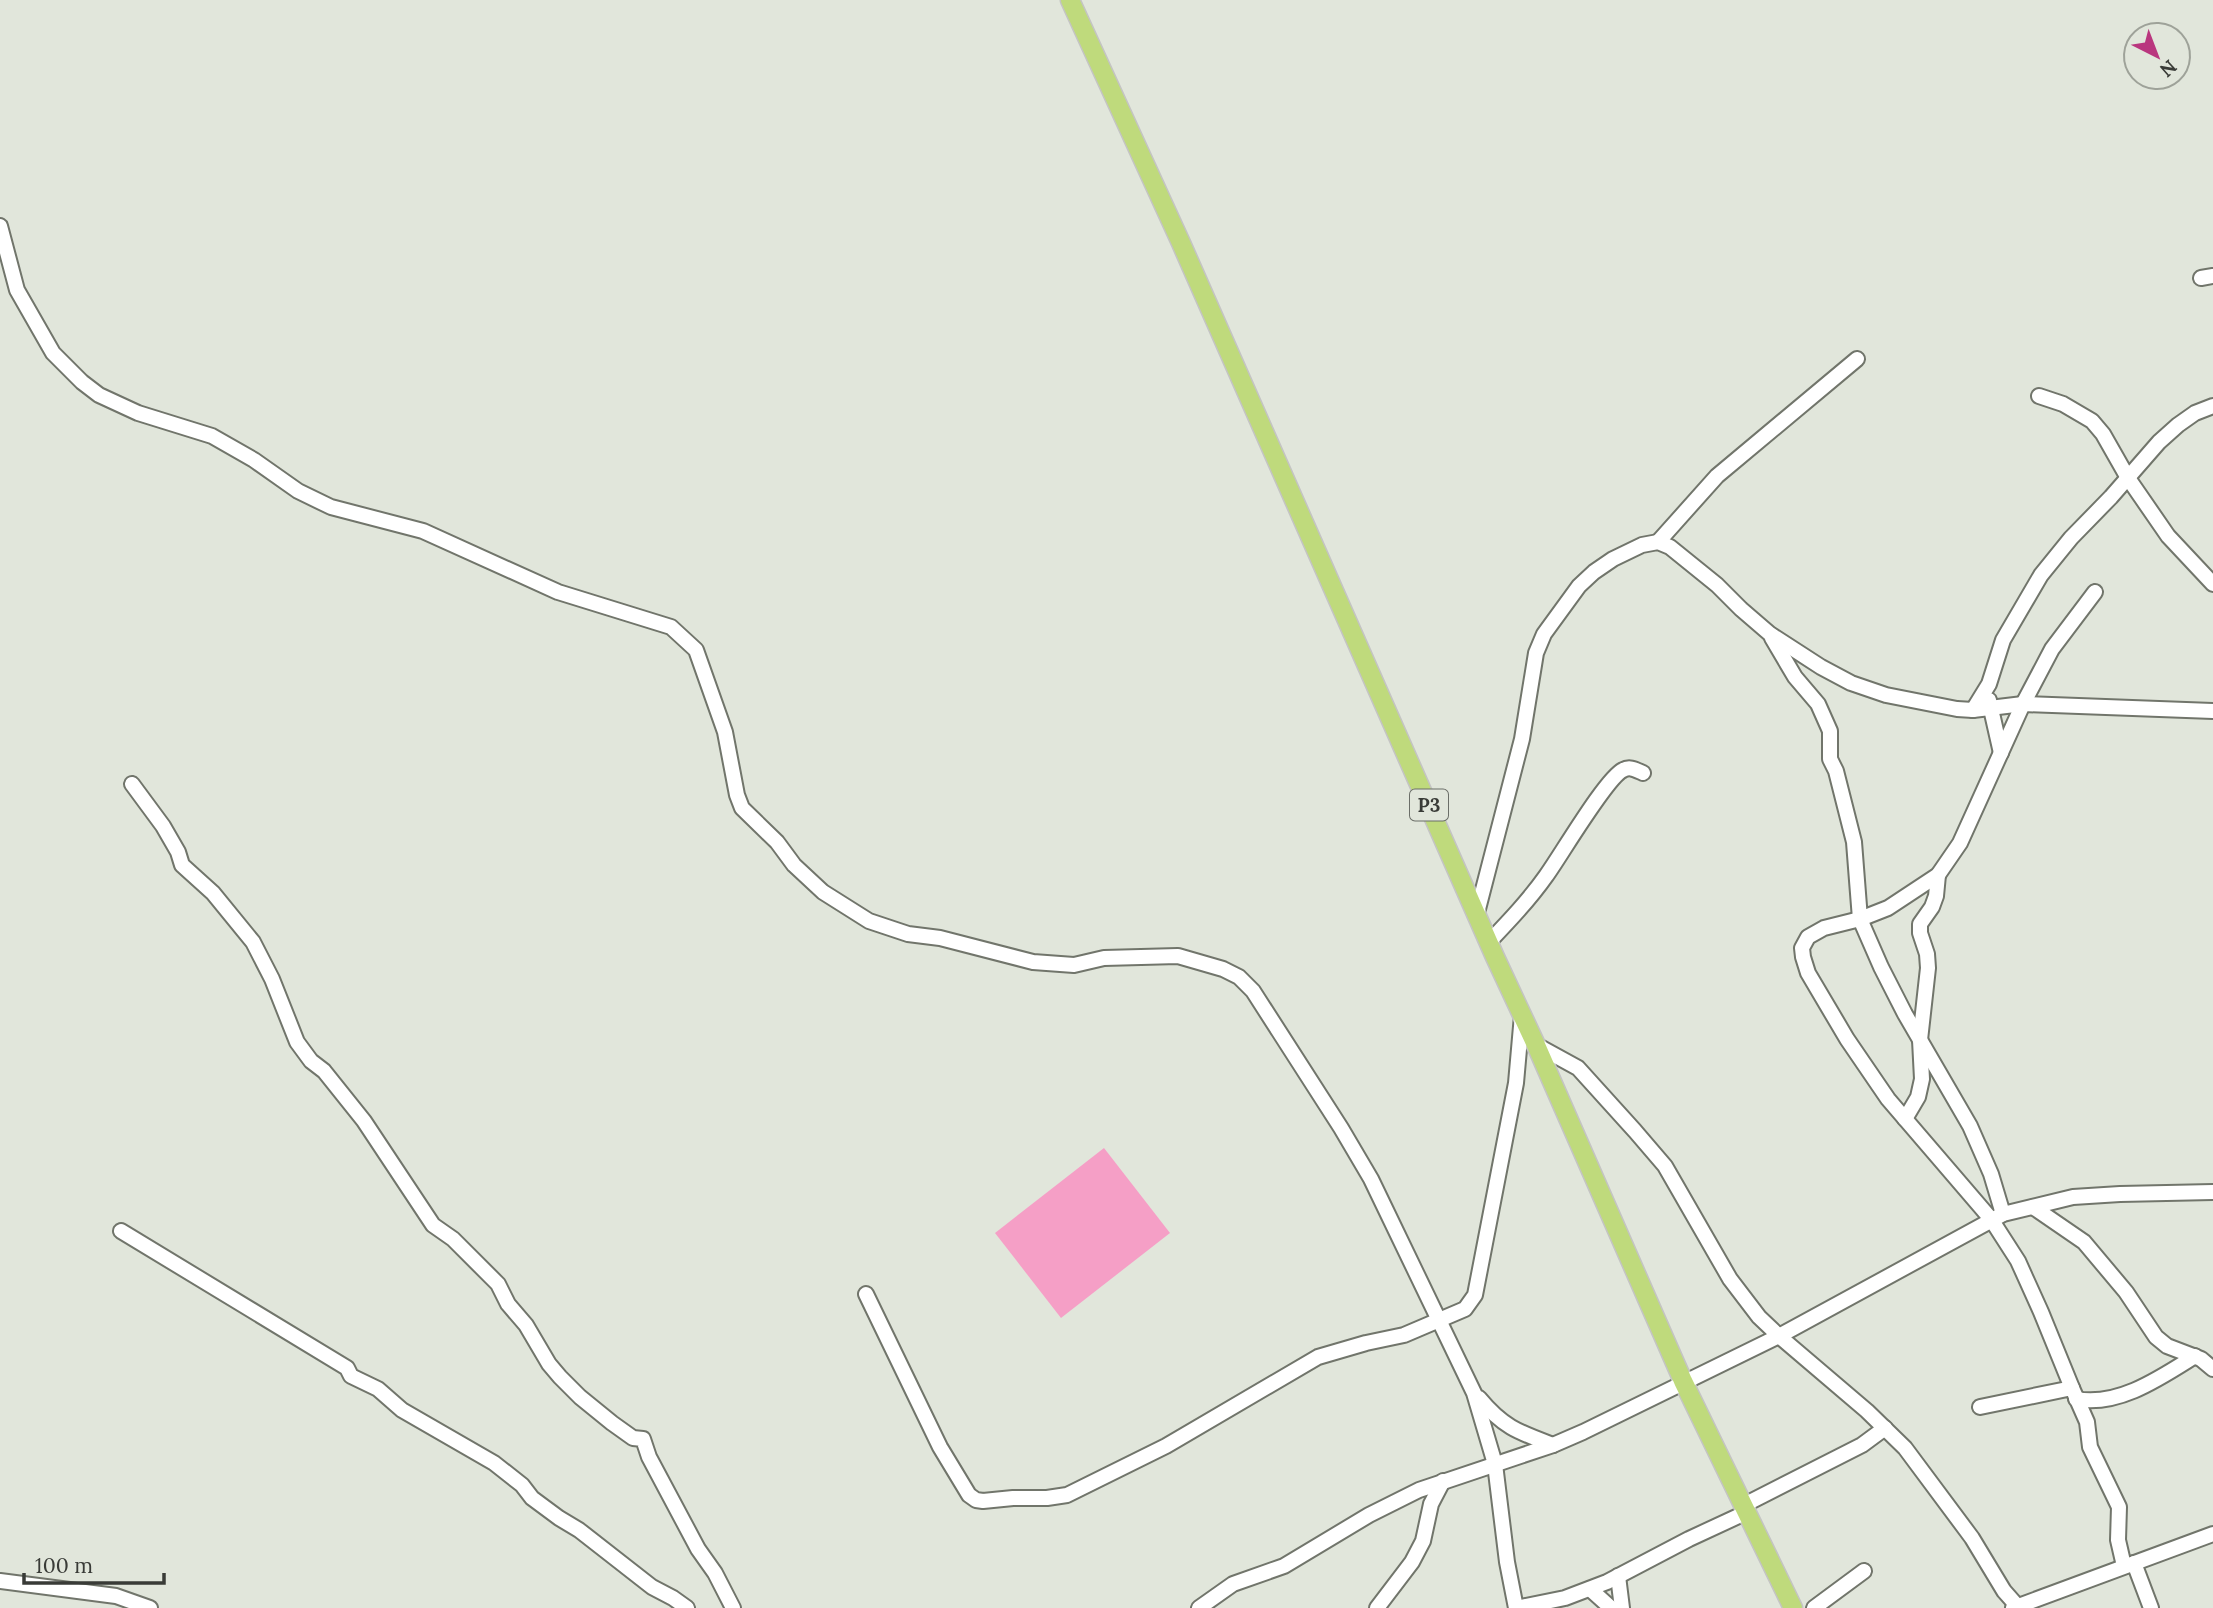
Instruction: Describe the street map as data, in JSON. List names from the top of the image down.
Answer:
{
  "streets": {
    "main road": ["P3"]
  },
  "scale_bar": "100 m",
  "north": "bottom right"
}
